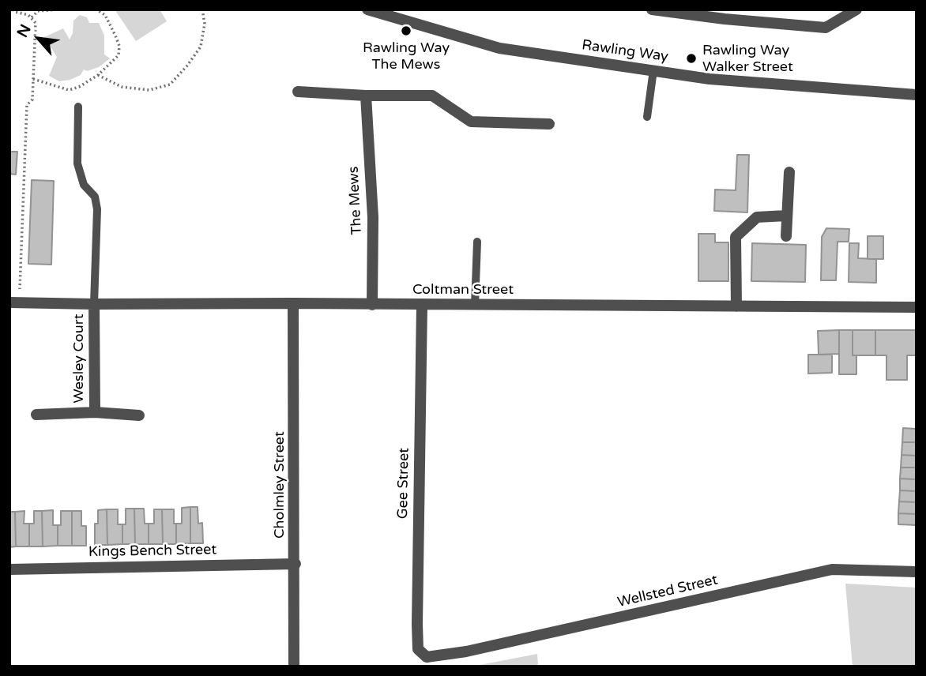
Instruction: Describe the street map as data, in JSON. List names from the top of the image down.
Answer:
{
  "streets": {
    "street": [
      "Rawling Way",
      "The Mews",
      "Coltman Street",
      "Wesley Court",
      "Gee Street",
      "Cholmley Street",
      "Kings Bench Street",
      "Wellsted Street"
    ]
  },
  "crossings": [
    ["The Mews", "Coltman Street"],
    ["Coltman Street", "Wesley Court"],
    ["Coltman Street", "Gee Street"],
    ["Coltman Street", "Cholmley Street"],
    ["Gee Street", "Wellsted Street"],
    ["Cholmley Street", "Kings Bench Street"]
  ],
  "places": ["Rawling Way The Mews", "Rawling Way Walker Street"],
  "north": "top left"
}
